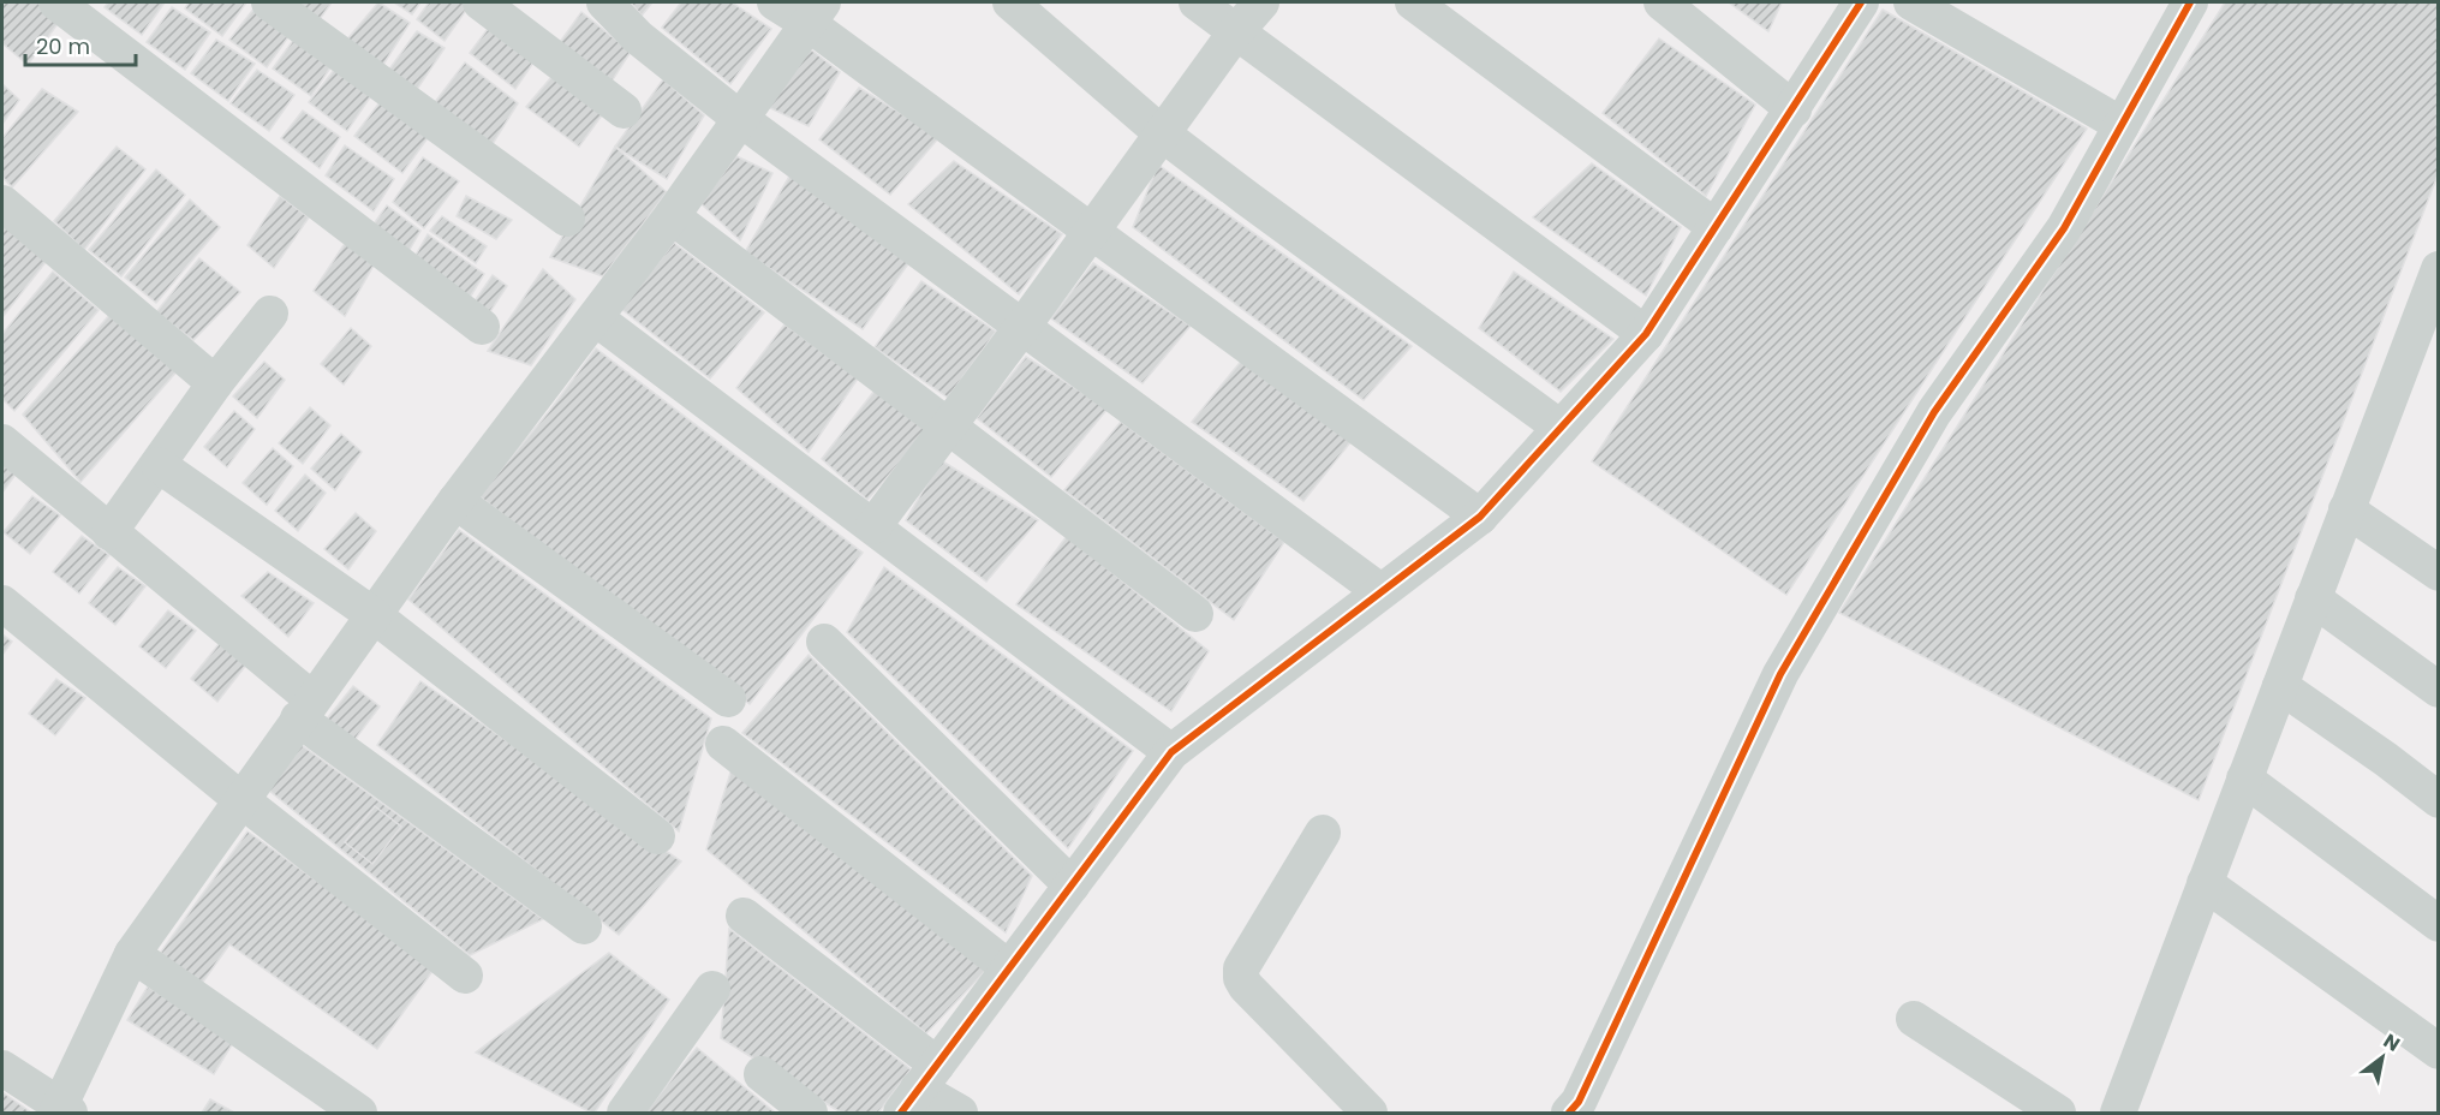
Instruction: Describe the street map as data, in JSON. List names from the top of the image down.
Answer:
{
  "scale_bar": "20 m",
  "north": "top right"
}
